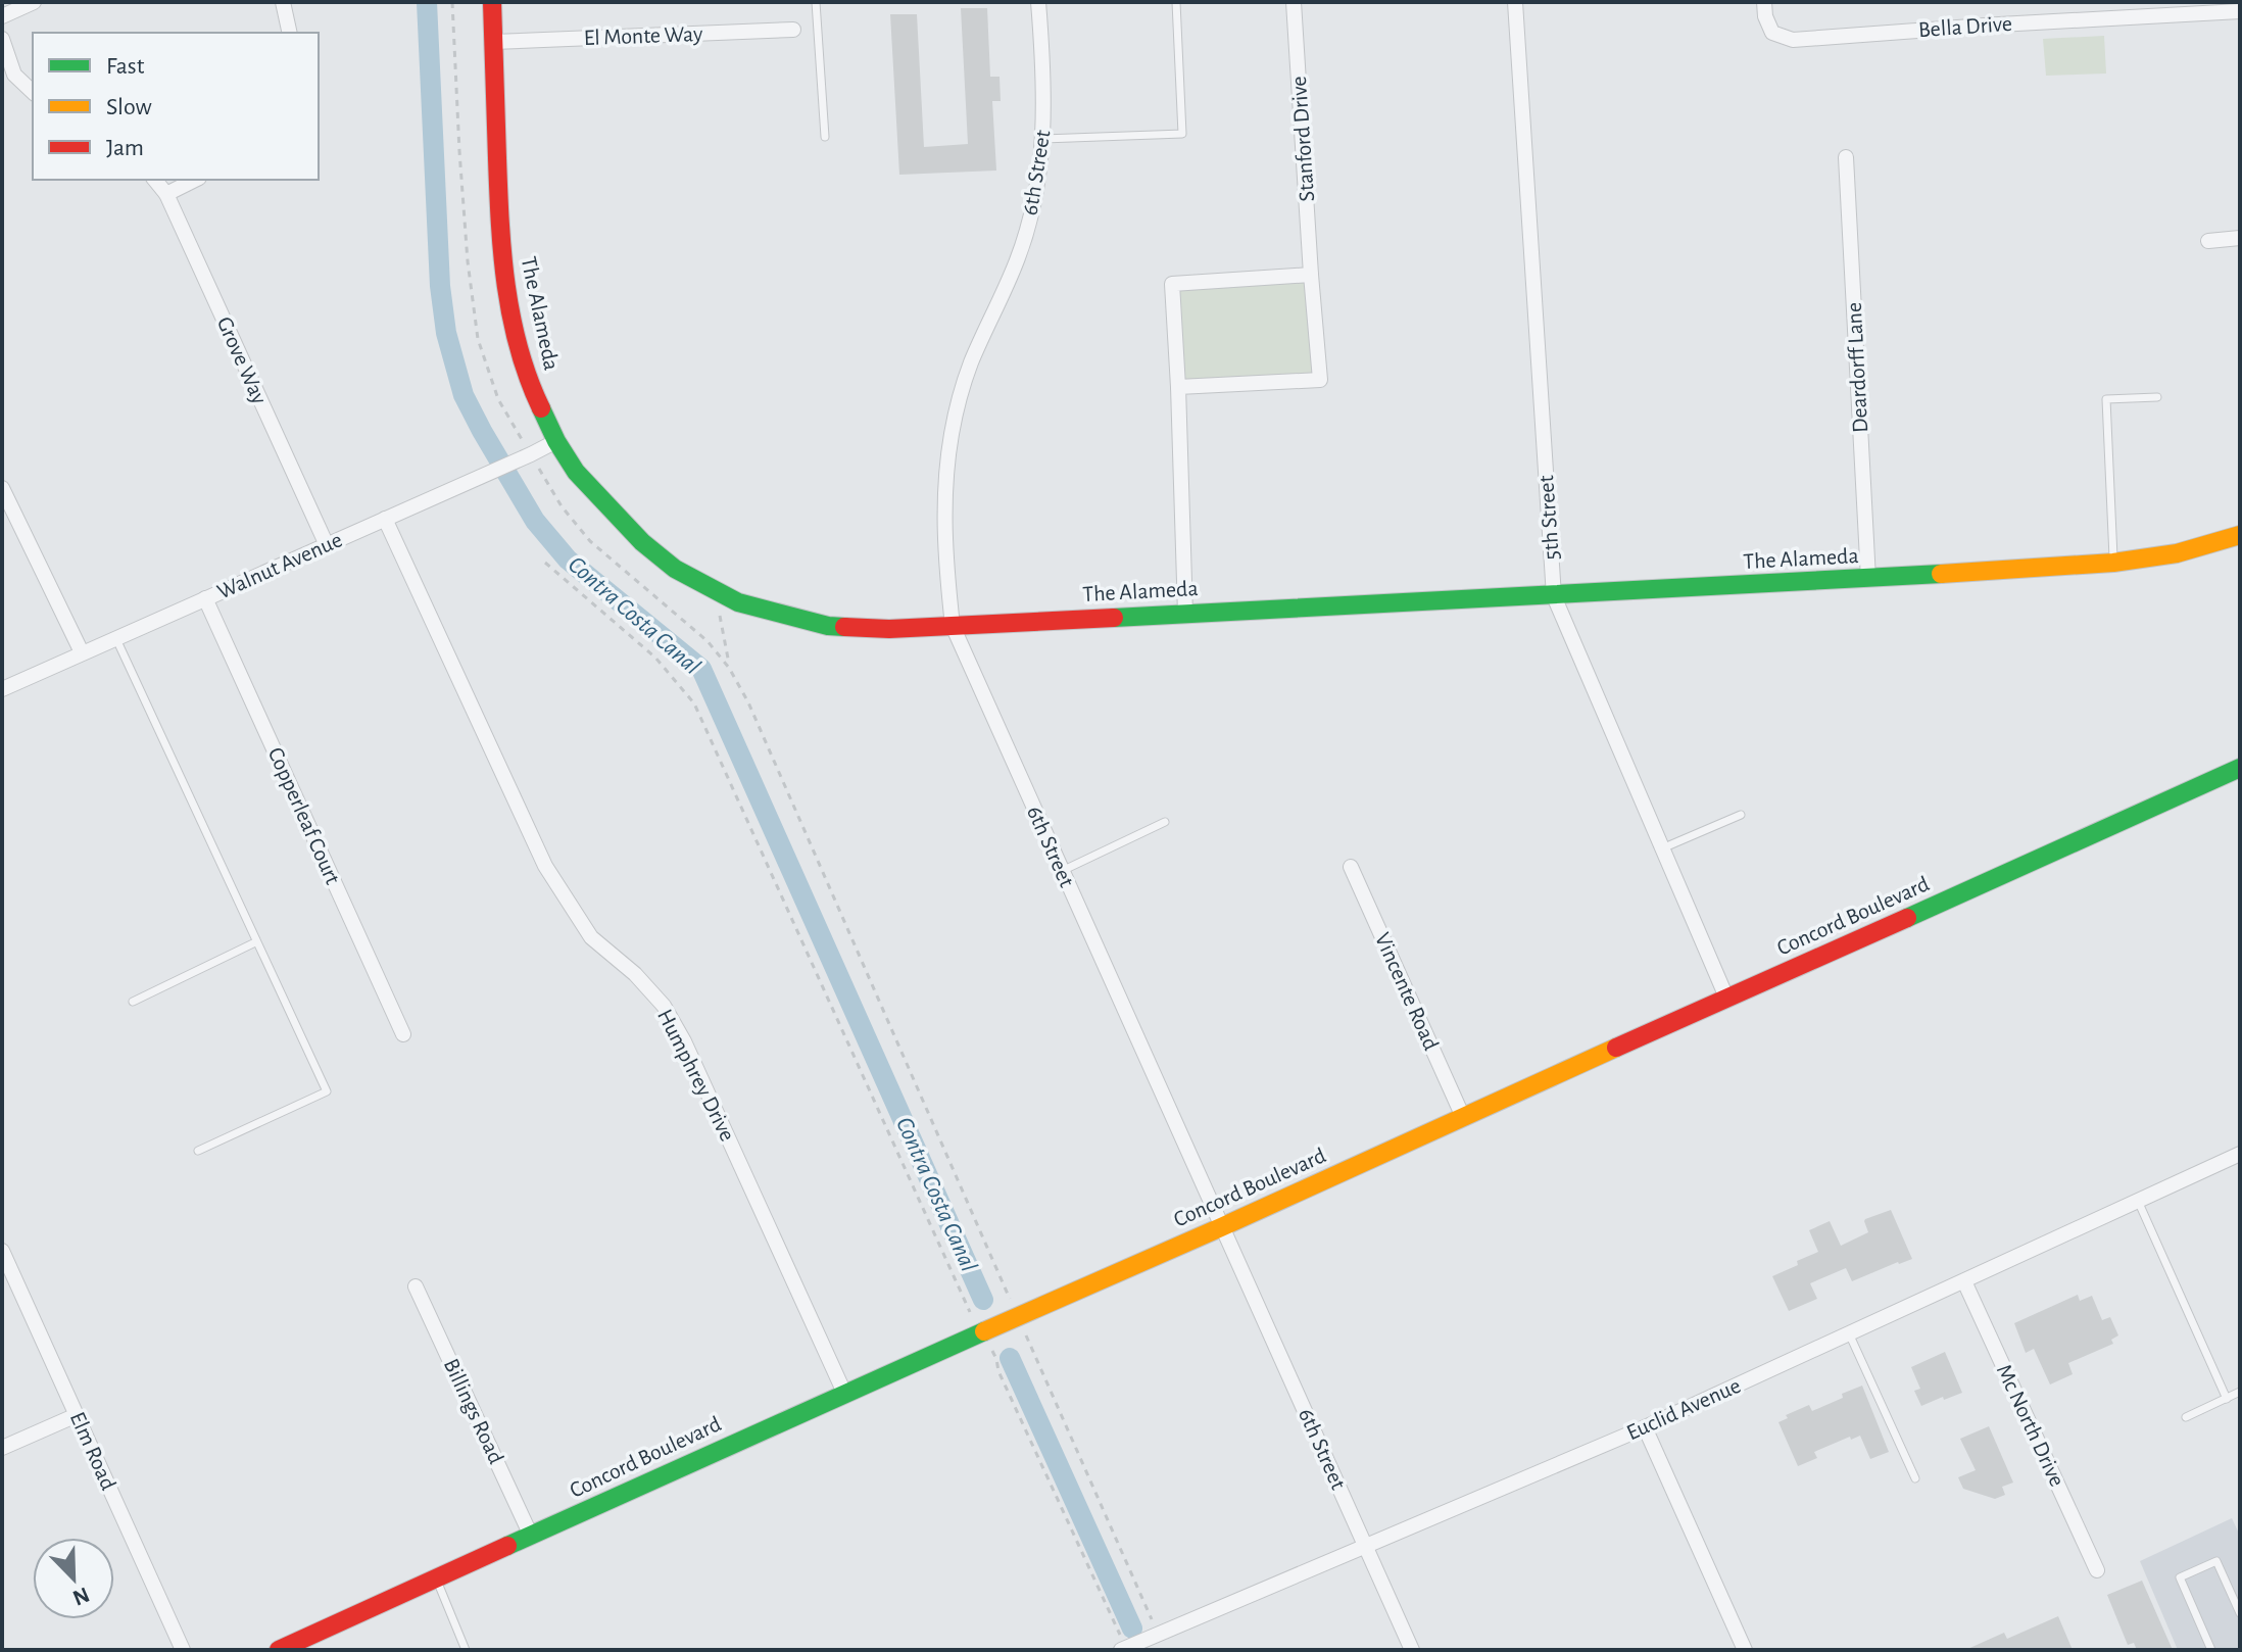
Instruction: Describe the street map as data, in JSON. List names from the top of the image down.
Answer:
{
  "streets": {
    "street": [
      "Bella Drive",
      "El Monte Way",
      "Stanford Drive",
      "6th Street",
      "The Alameda",
      "Grove Way",
      "Deardorff Lane",
      "5th Street",
      "Walnut Avenue",
      "Copperleaf Court",
      "Concord Boulevard",
      "Vincente Road",
      "Humphrey Drive",
      "Euclid Avenue",
      "Billings Road",
      "Mc North Drive",
      "Elm Road"
    ]
  },
  "crossings": [
    ["El Monte Way", "The Alameda"],
    ["6th Street", "The Alameda"],
    ["6th Street", "Concord Boulevard"],
    ["6th Street", "Euclid Avenue"],
    ["The Alameda", "Deardorff Lane"],
    ["The Alameda", "5th Street"],
    ["The Alameda", "Walnut Avenue"],
    ["Grove Way", "Walnut Avenue"],
    ["5th Street", "Concord Boulevard"],
    ["Walnut Avenue", "Copperleaf Court"],
    ["Walnut Avenue", "Humphrey Drive"],
    ["Concord Boulevard", "Vincente Road"],
    ["Concord Boulevard", "Humphrey Drive"],
    ["Concord Boulevard", "Billings Road"],
    ["Euclid Avenue", "Mc North Drive"]
  ],
  "water": ["Contra Costa Canal"],
  "legend": ["Fast", "Slow", "Jam"],
  "north": "bottom right"
}
